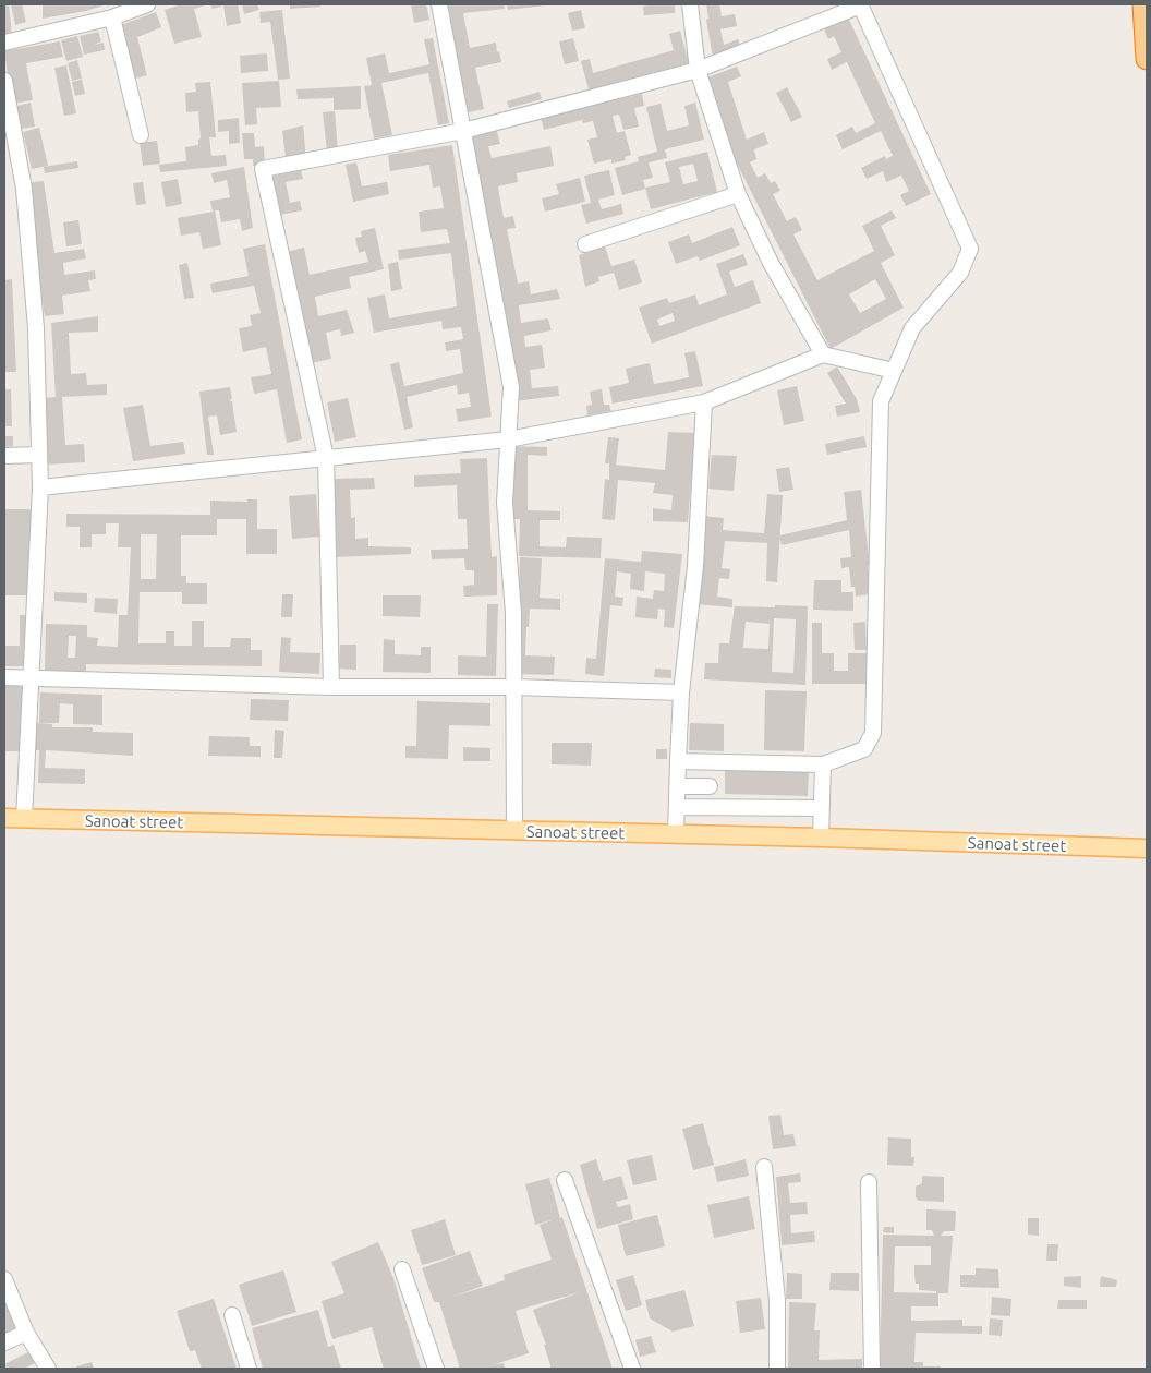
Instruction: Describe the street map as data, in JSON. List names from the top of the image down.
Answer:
{
  "streets": {
    "main road": ["Sanoat street"]
  }
}
